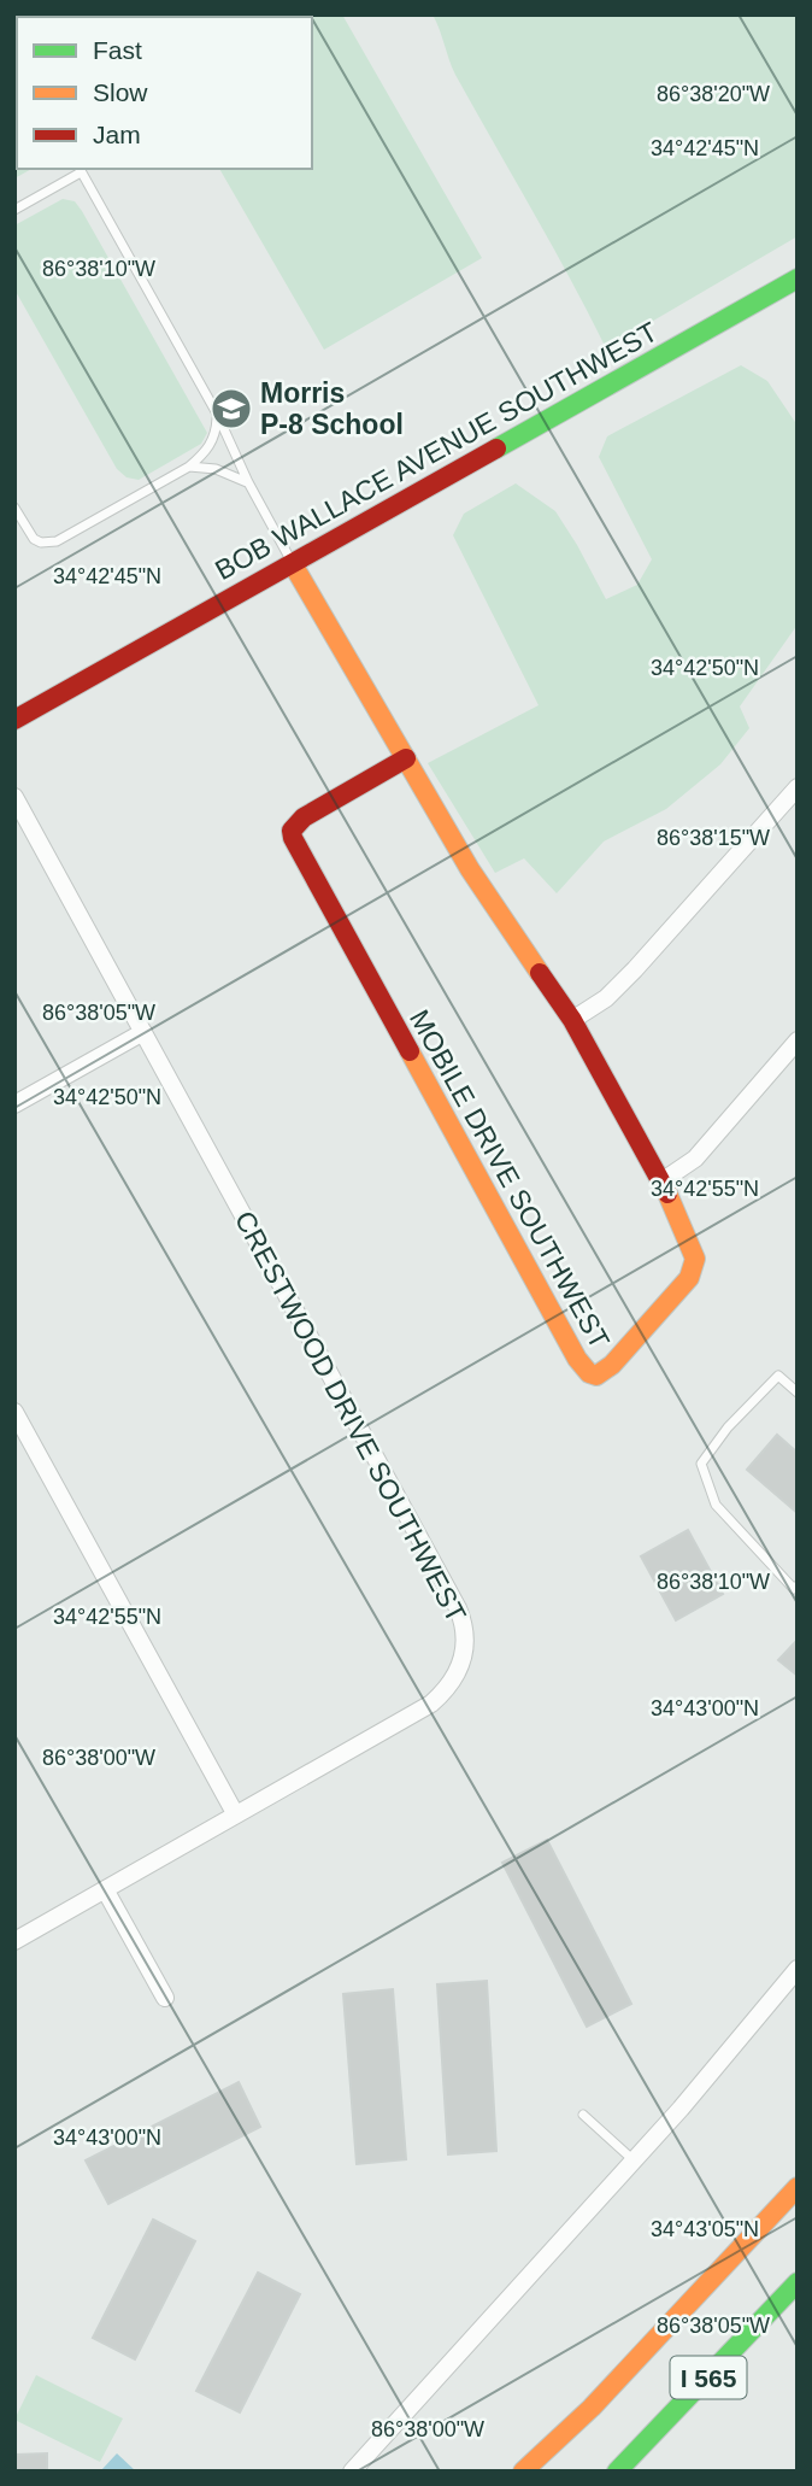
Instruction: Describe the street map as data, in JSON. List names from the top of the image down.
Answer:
{
  "streets": {
    "main road": ["BOB WALLACE AVENUE SOUTHWEST", "MOBILE DRIVE SOUTHWEST", "I 565"],
    "street": ["CRESTWOOD DRIVE SOUTHWEST"]
  },
  "crossings": [
    ["BOB WALLACE AVENUE SOUTHWEST", "MOBILE DRIVE SOUTHWEST"]
  ],
  "places": {
    "school or university": ["Morris P-8 School"]
  },
  "legend": ["Fast", "Slow", "Jam"],
  "coordinates": [
    "86°38'20\"W",
    "34°42'45\"N",
    "86°38'10\"W",
    "34°42'50\"N",
    "86°38'15\"W",
    "86°38'05\"W",
    "34°42'55\"N",
    "34°43'00\"N",
    "86°38'00\"W",
    "34°43'05\"N"
  ]
}
